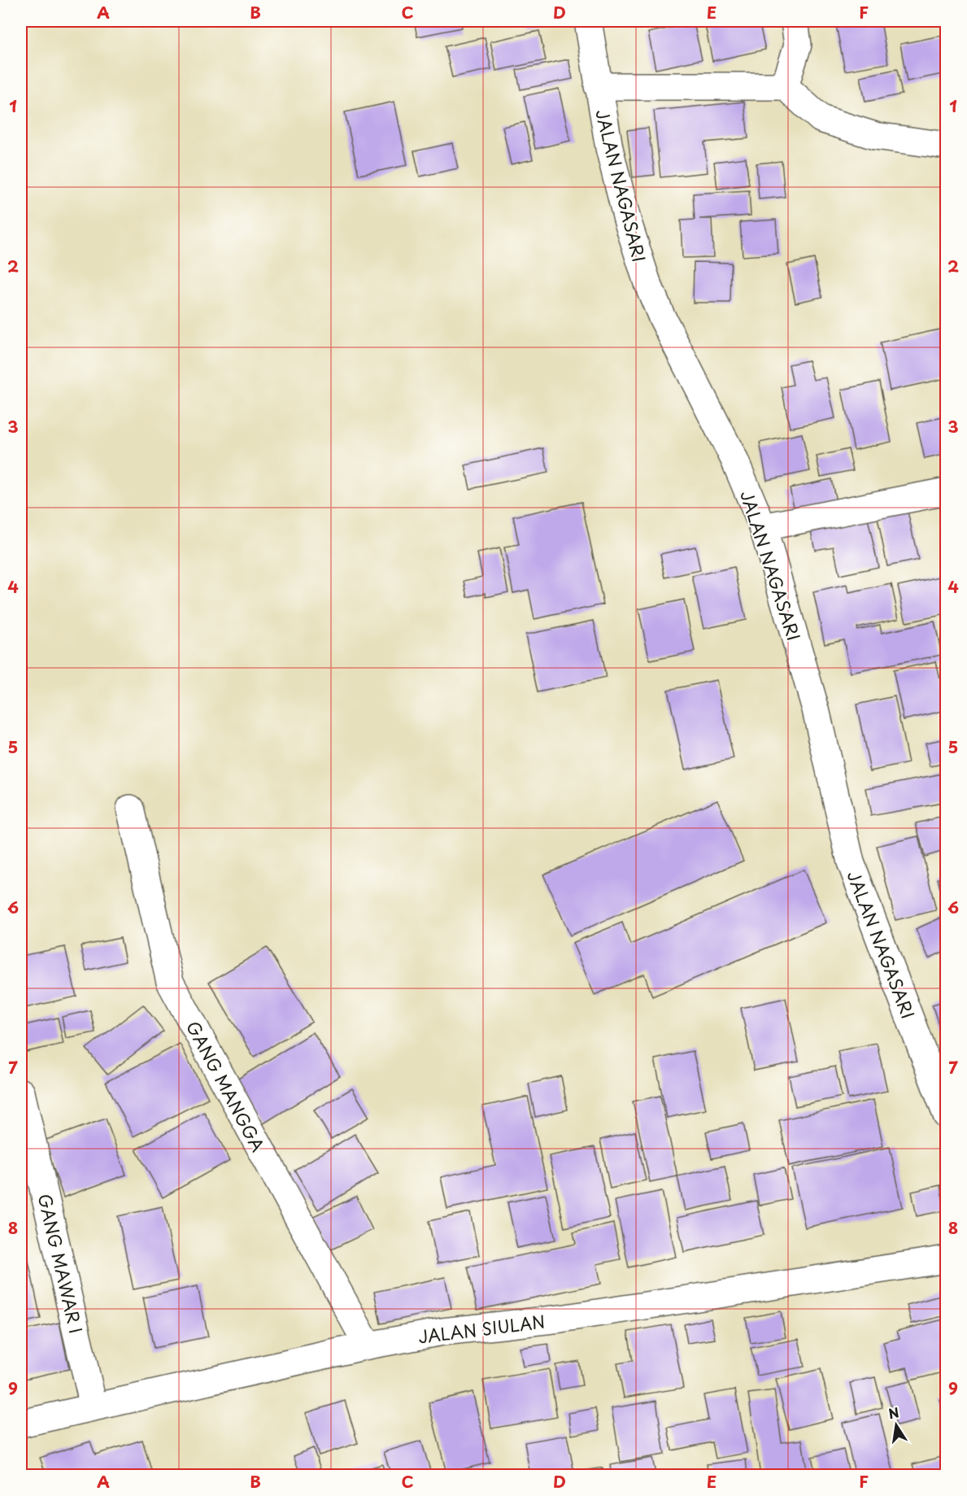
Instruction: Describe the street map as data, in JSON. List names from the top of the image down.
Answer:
{
  "streets": {
    "street": [
      "JALAN NAGASARI",
      "GANG MANGGA",
      "GANG MAWAR I",
      "JALAN SIULAN"
    ]
  },
  "crossings": [
    ["GANG MANGGA", "JALAN SIULAN"],
    ["GANG MAWAR I", "JALAN SIULAN"]
  ],
  "north": "top",
  "grid": {
    "columns": [
      "A",
      "B",
      "C",
      "D",
      "E",
      "F"
    ],
    "rows": [
      "1",
      "2",
      "3",
      "4",
      "5",
      "6",
      "7",
      "8",
      "9"
    ]
  }
}
